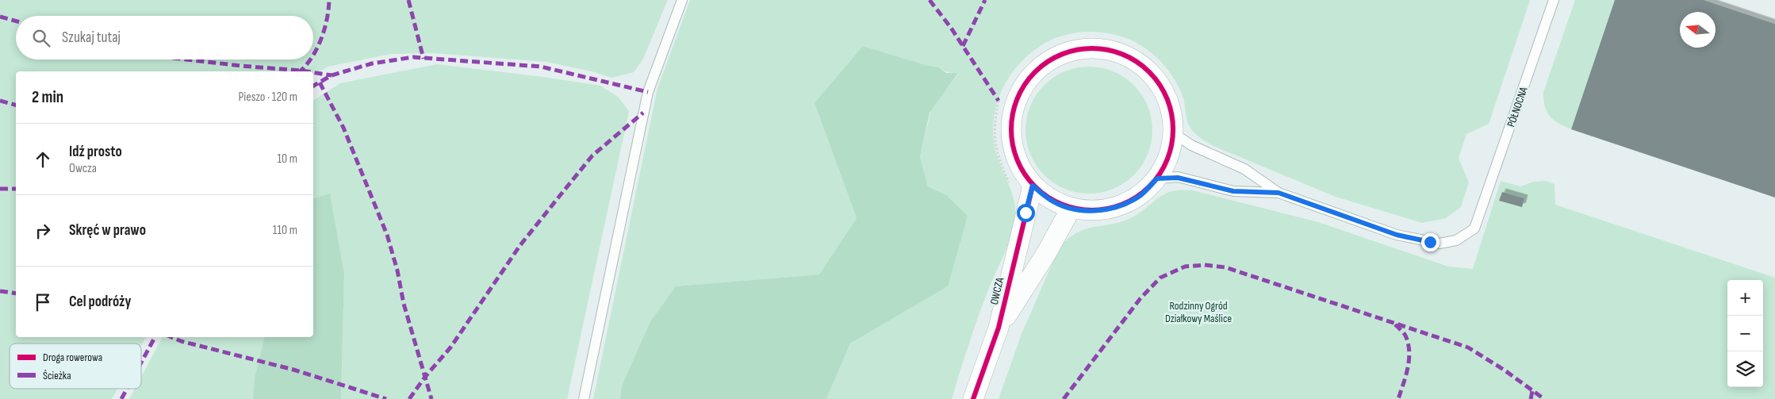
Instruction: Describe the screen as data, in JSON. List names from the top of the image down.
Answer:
{
  "streets": {
    "street": ["OWCZA"],
    "lane": ["PÓŁNOCNA"]
  },
  "parks": ["Rodzinny Ogród Działkowy Maślice"],
  "legend": ["Droga rowerowa", "Ścieżka"],
  "north": "left",
  "page": {
    "search": "Szukaj tutaj",
    "heading": ["2 min", "Pieszo · 120 m"],
    "list": [
      ["Idź prosto", "Owcza", "10 m"],
      ["Skręć w prawo", "110 m"],
      "Cel podróży"
    ],
    "map_buttons": ["+", "−"]
  }
}
